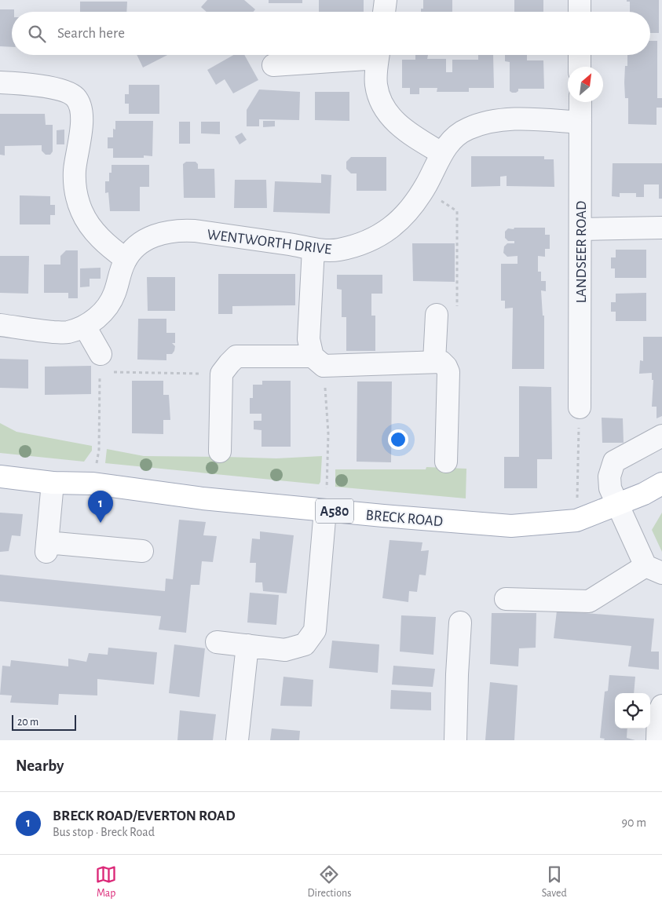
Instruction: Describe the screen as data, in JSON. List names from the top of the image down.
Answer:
{
  "streets": {
    "main road": ["A580", "BRECK ROAD"],
    "street": ["WENTWORTH DRIVE", "LANDSEER ROAD"]
  },
  "crossings": [
    ["WENTWORTH DRIVE", "LANDSEER ROAD"]
  ],
  "scale_bar": "20 m",
  "north": "top right",
  "page": {
    "search": "Search here",
    "pins": "1",
    "scale": "20 m",
    "heading": "Nearby",
    "list": [
      {
        "mark": "1",
        "name": "BRECK ROAD/EVERTON ROAD",
        "note": "Bus stop · Breck Road",
        "value": "90 m"
      }
    ],
    "nav": ["Map", "Directions", "Saved"]
  }
}
